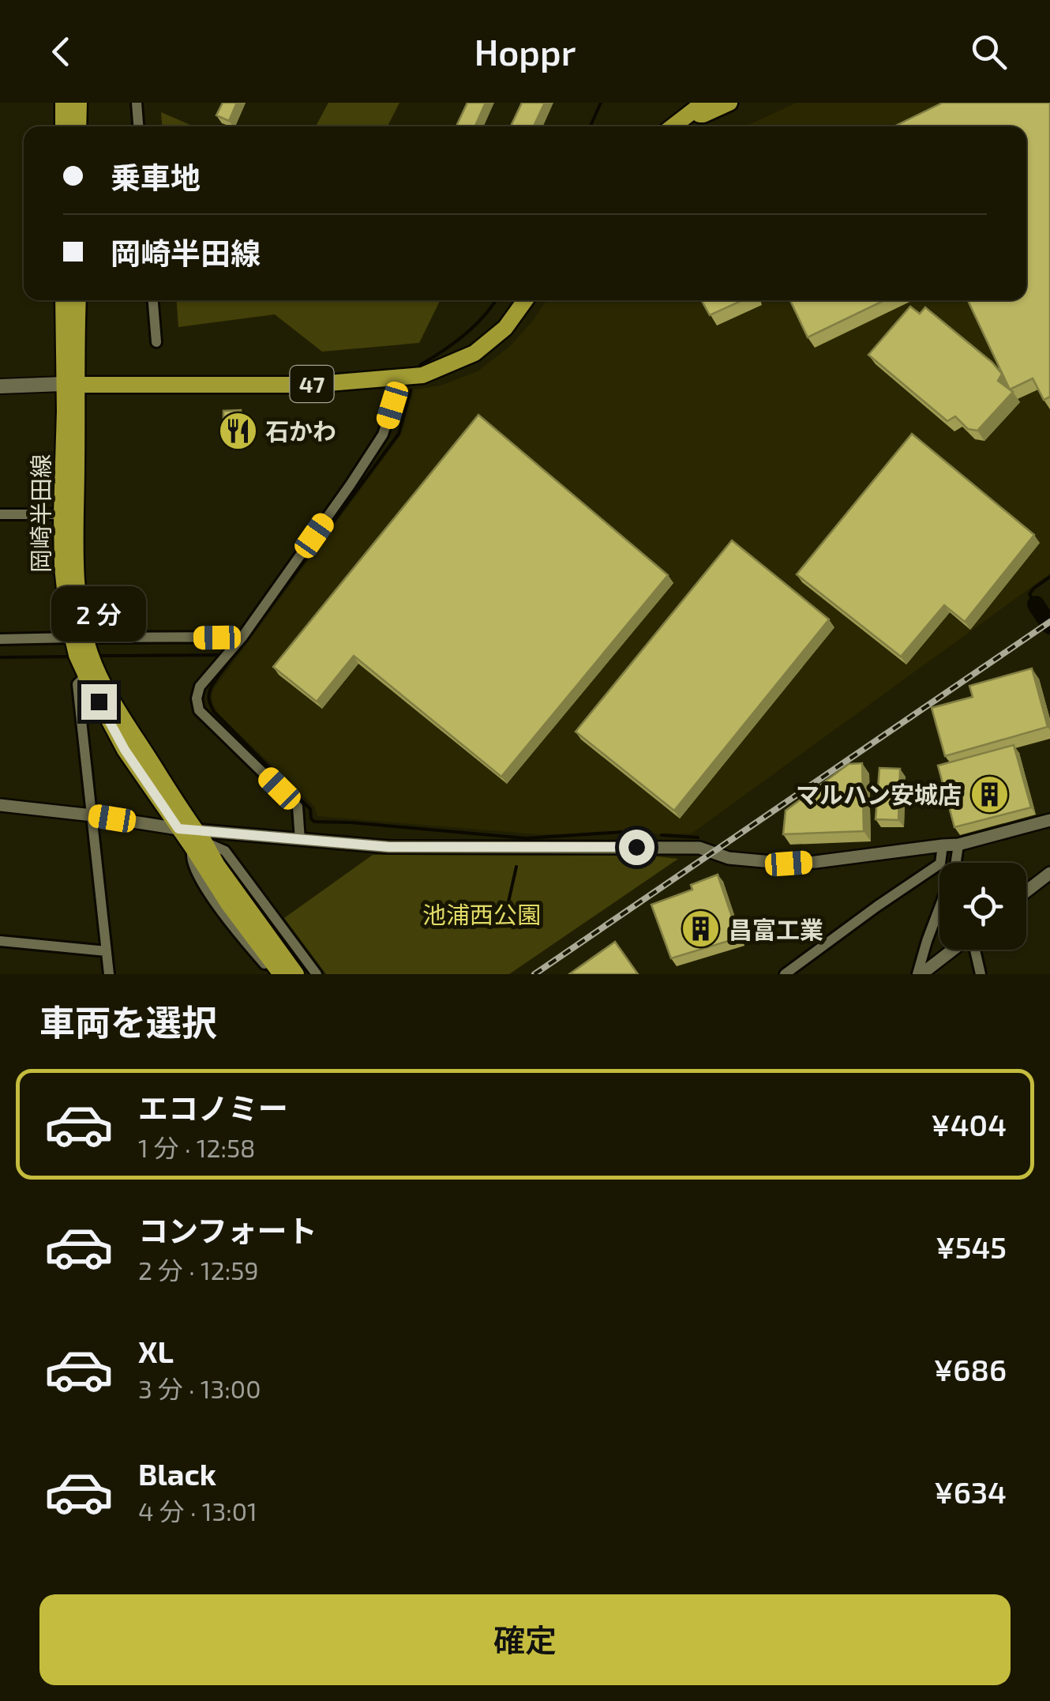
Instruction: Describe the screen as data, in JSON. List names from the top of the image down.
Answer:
{
  "streets": {
    "main road": ["47", "岡崎半田線"]
  },
  "crossings": [
    ["47", "岡崎半田線"]
  ],
  "parks": ["池浦西公園"],
  "places": {
    "restaurant": ["石かわ"],
    "building": ["マルハン安城店", "昌富工業"]
  },
  "page": {
    "header": "Hoppr",
    "banner": ["乗車地", "岡崎半田線"],
    "bubble": "2 分",
    "heading": "車両を選択",
    "list": [
      {
        "name": "エコノミー",
        "note": "1 分 · 12:58",
        "value": "¥404"
      },
      {
        "name": "コンフォート",
        "note": "2 分 · 12:59",
        "value": "¥545"
      },
      {
        "name": "XL",
        "note": "3 分 · 13:00",
        "value": "¥686"
      },
      {
        "name": "Black",
        "note": "4 分 · 13:01",
        "value": "¥634"
      }
    ],
    "buttons": "確定"
  }
}
